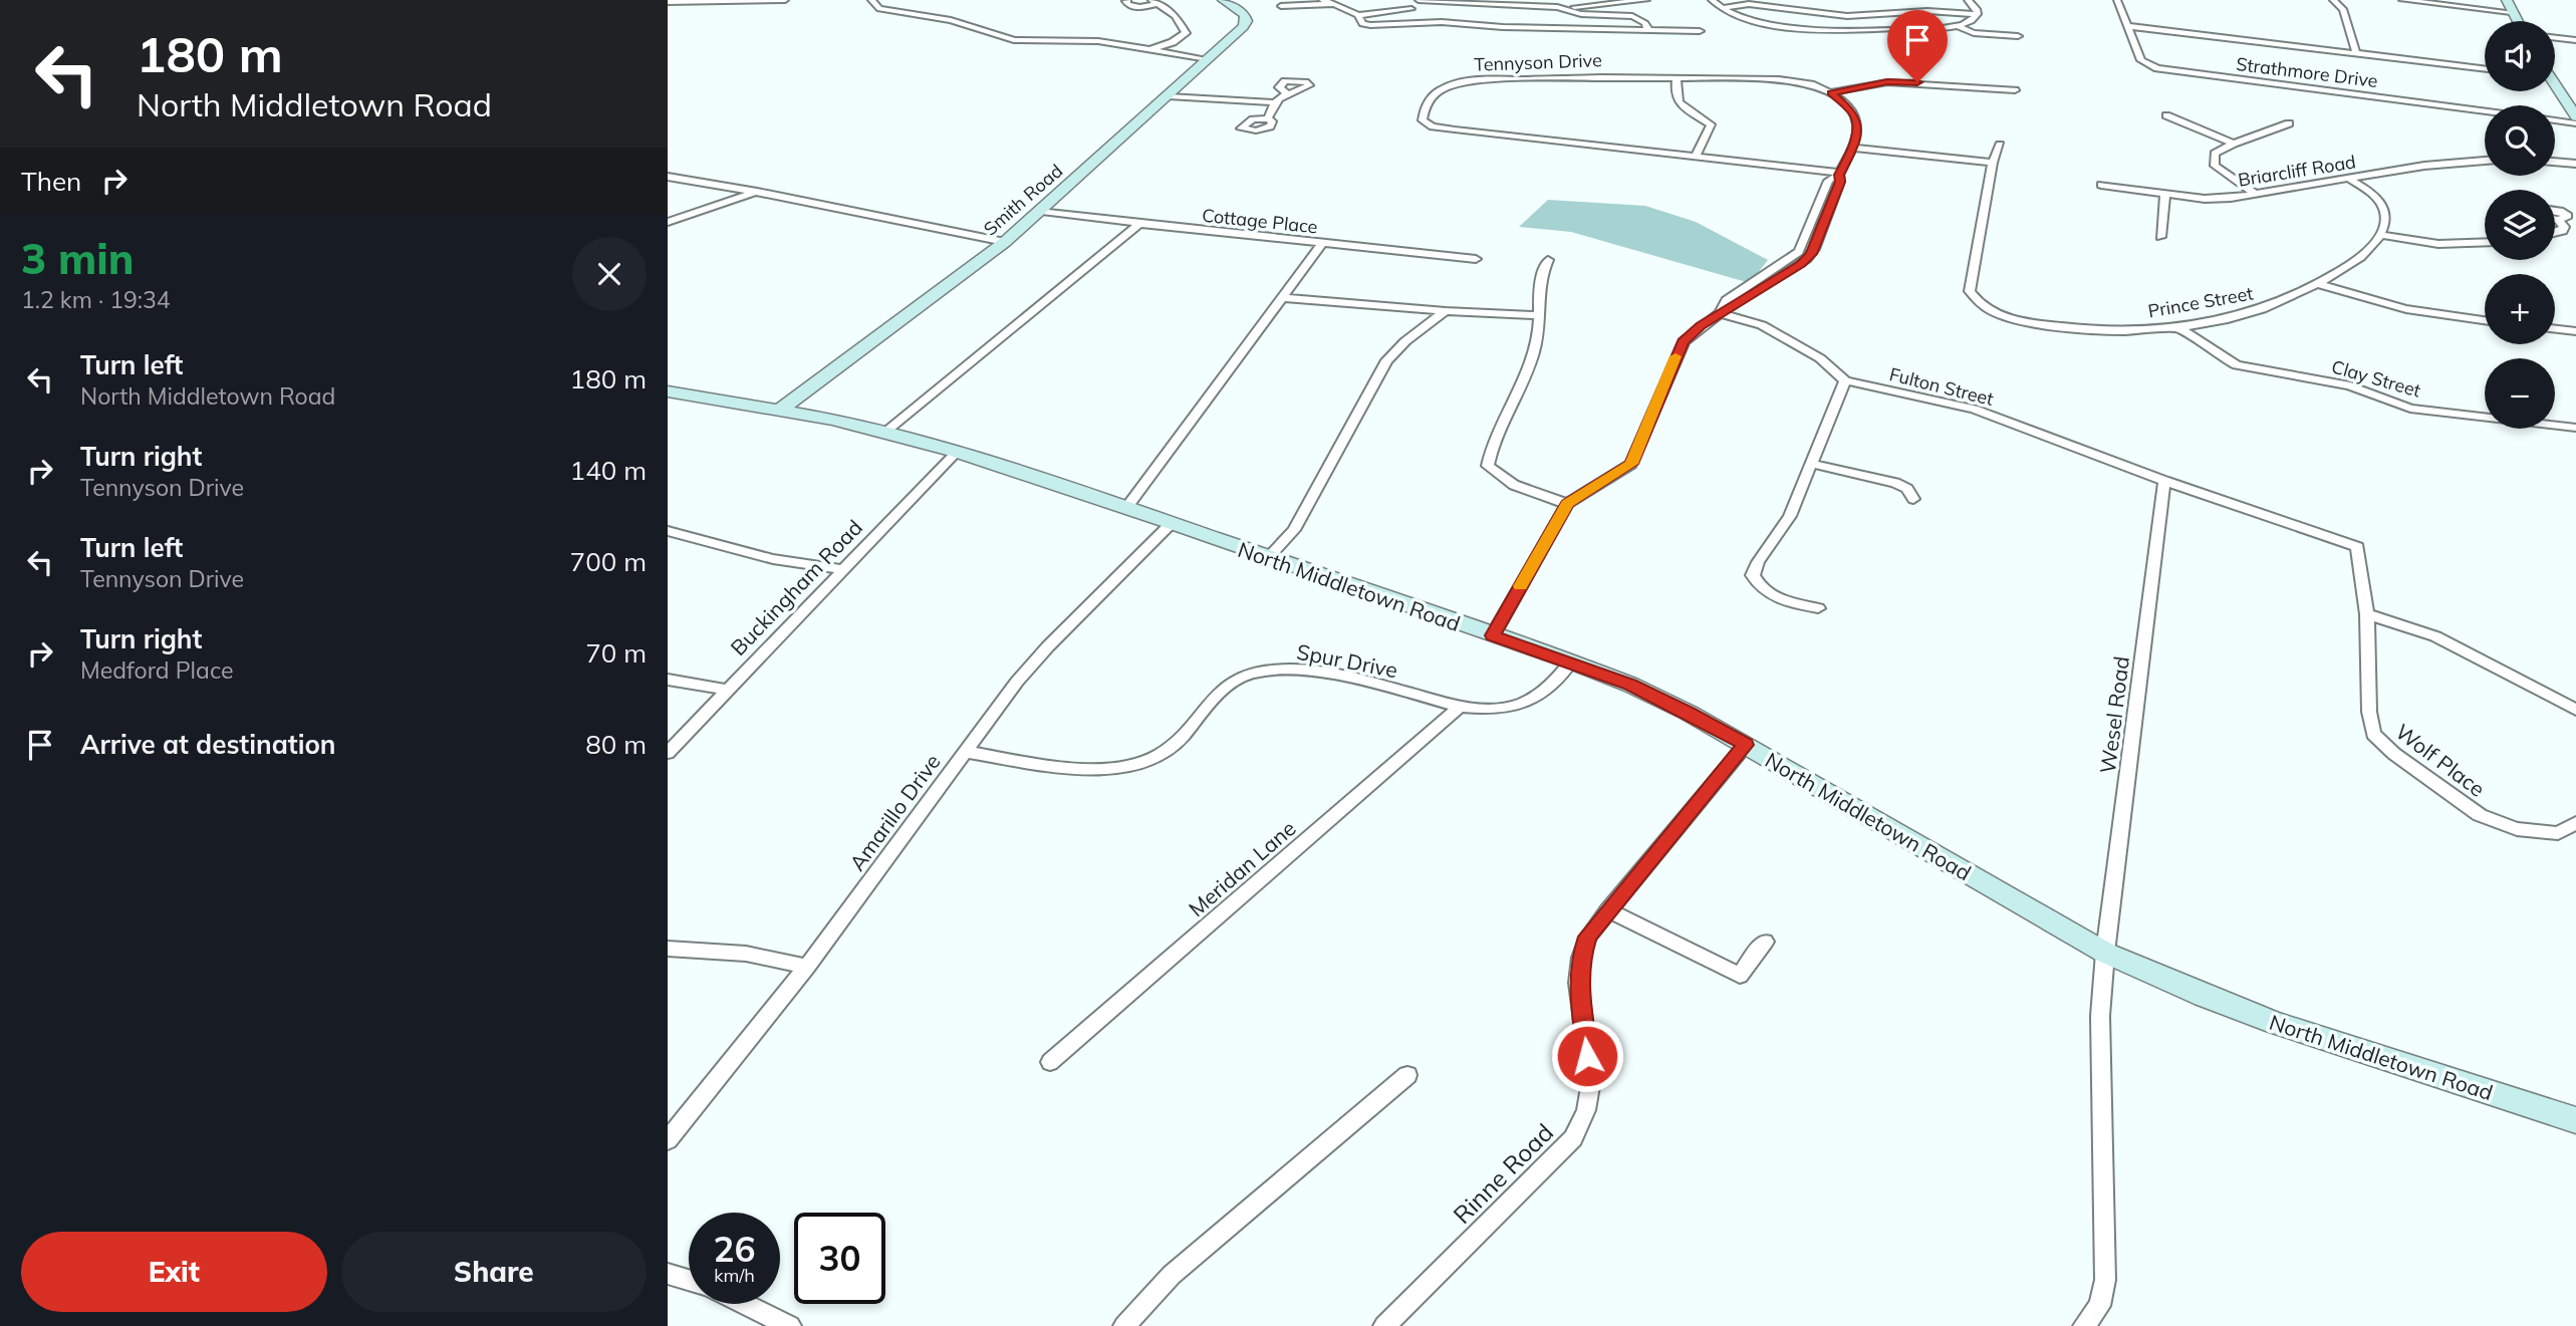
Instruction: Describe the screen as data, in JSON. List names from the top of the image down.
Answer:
{
  "streets": {
    "street": [
      "Tennyson Drive",
      "Strathmore Drive",
      "Briarcliff Road",
      "Smith Road",
      "Cottage Place",
      "Prince Street",
      "Clay Street",
      "Fulton Street",
      "North Middletown Road",
      "Buckingham Road",
      "Spur Drive",
      "Wesel Road",
      "Wolf Place",
      "Amarillo Drive",
      "Meridan Lane",
      "Rinne Road"
    ]
  },
  "crossings": [
    ["Smith Road", "Cottage Place"],
    ["Smith Road", "North Middletown Road"],
    ["Prince Street", "Clay Street"],
    ["Fulton Street", "Wesel Road"],
    ["Fulton Street", "Wolf Place"],
    ["North Middletown Road", "Buckingham Road"],
    ["North Middletown Road", "Spur Drive"],
    ["North Middletown Road", "Wesel Road"],
    ["North Middletown Road", "Amarillo Drive"],
    ["North Middletown Road", "Rinne Road"],
    ["Spur Drive", "Amarillo Drive"],
    ["Spur Drive", "Meridan Lane"]
  ],
  "page": {
    "turn": ["180 m", "North Middletown Road"],
    "map_buttons": ["+", "−"],
    "then": "Then",
    "heading": ["3 min", "1.2 km · 19:34"],
    "list": [
      {
        "name": "Turn left",
        "note": "North Middletown Road",
        "value": "180 m"
      },
      {
        "name": "Turn right",
        "note": "Tennyson Drive",
        "value": "140 m"
      },
      {
        "name": "Turn left",
        "note": "Tennyson Drive",
        "value": "700 m"
      },
      {
        "name": "Turn right",
        "note": "Medford Place",
        "value": "70 m"
      },
      {
        "name": "Arrive at destination",
        "value": "80 m"
      }
    ],
    "speed": "26 km/h",
    "limit": "30",
    "buttons": ["Exit", "Share"]
  }
}
